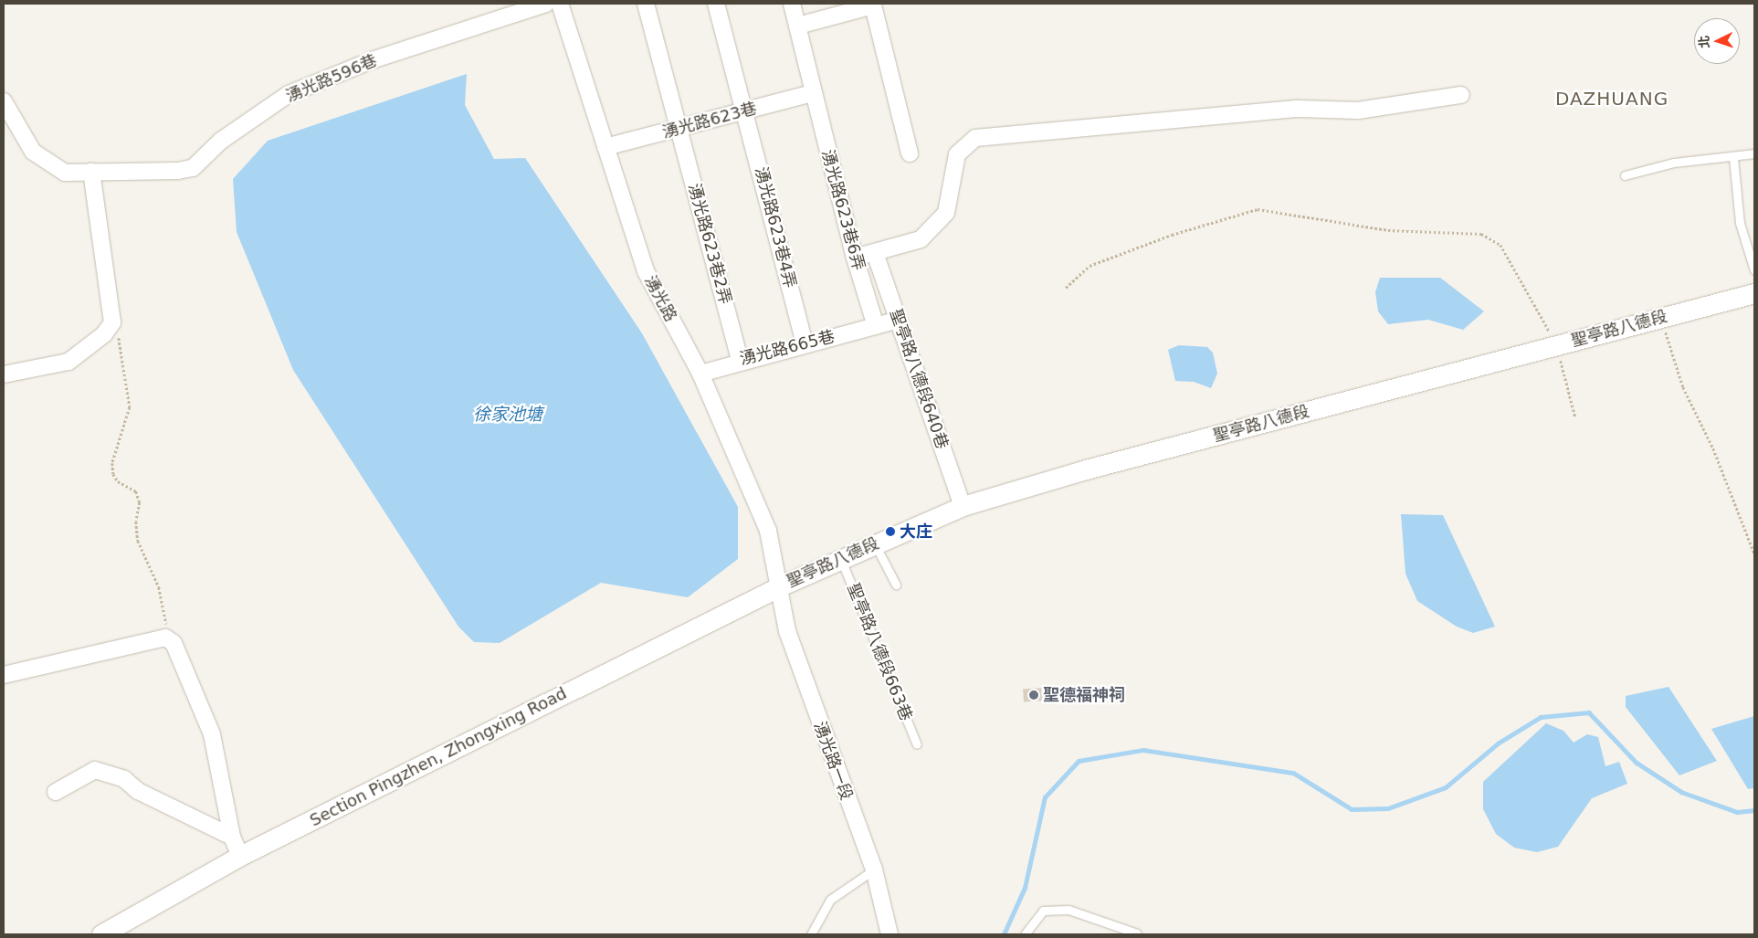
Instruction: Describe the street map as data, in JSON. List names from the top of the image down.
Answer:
{
  "streets": {
    "street": [
      "湧光路596巷",
      "湧光路623巷",
      "湧光路623巷6弄",
      "湧光路623巷4弄",
      "湧光路623巷2弄",
      "湧光路",
      "聖亭路八德段",
      "湧光路665巷",
      "聖亭路八德段640巷",
      "Section Pingzhen, Zhongxing Road",
      "湧光路一段"
    ],
    "lane": ["聖亭路八德段663巷"]
  },
  "crossings": [
    ["湧光路623巷", "湧光路623巷6弄"],
    ["湧光路623巷", "湧光路623巷4弄"],
    ["湧光路623巷", "湧光路623巷2弄"],
    ["湧光路623巷", "湧光路"],
    ["湧光路623巷6弄", "湧光路665巷"],
    ["湧光路623巷4弄", "湧光路665巷"],
    ["湧光路623巷2弄", "湧光路665巷"],
    ["湧光路", "聖亭路八德段"],
    ["湧光路", "湧光路665巷"],
    ["湧光路", "Section Pingzhen, Zhongxing Road"],
    ["湧光路", "湧光路一段"],
    ["聖亭路八德段", "聖亭路八德段640巷"],
    ["聖亭路八德段", "聖亭路八德段663巷"],
    ["聖亭路八德段", "Section Pingzhen, Zhongxing Road"],
    ["聖亭路八德段", "湧光路一段"],
    ["湧光路665巷", "聖亭路八德段640巷"],
    ["Section Pingzhen, Zhongxing Road", "湧光路一段"]
  ],
  "districts": ["DAZHUANG"],
  "water": ["徐家池塘"],
  "places": ["大庄", "聖德福神祠"],
  "north": "left"
}
